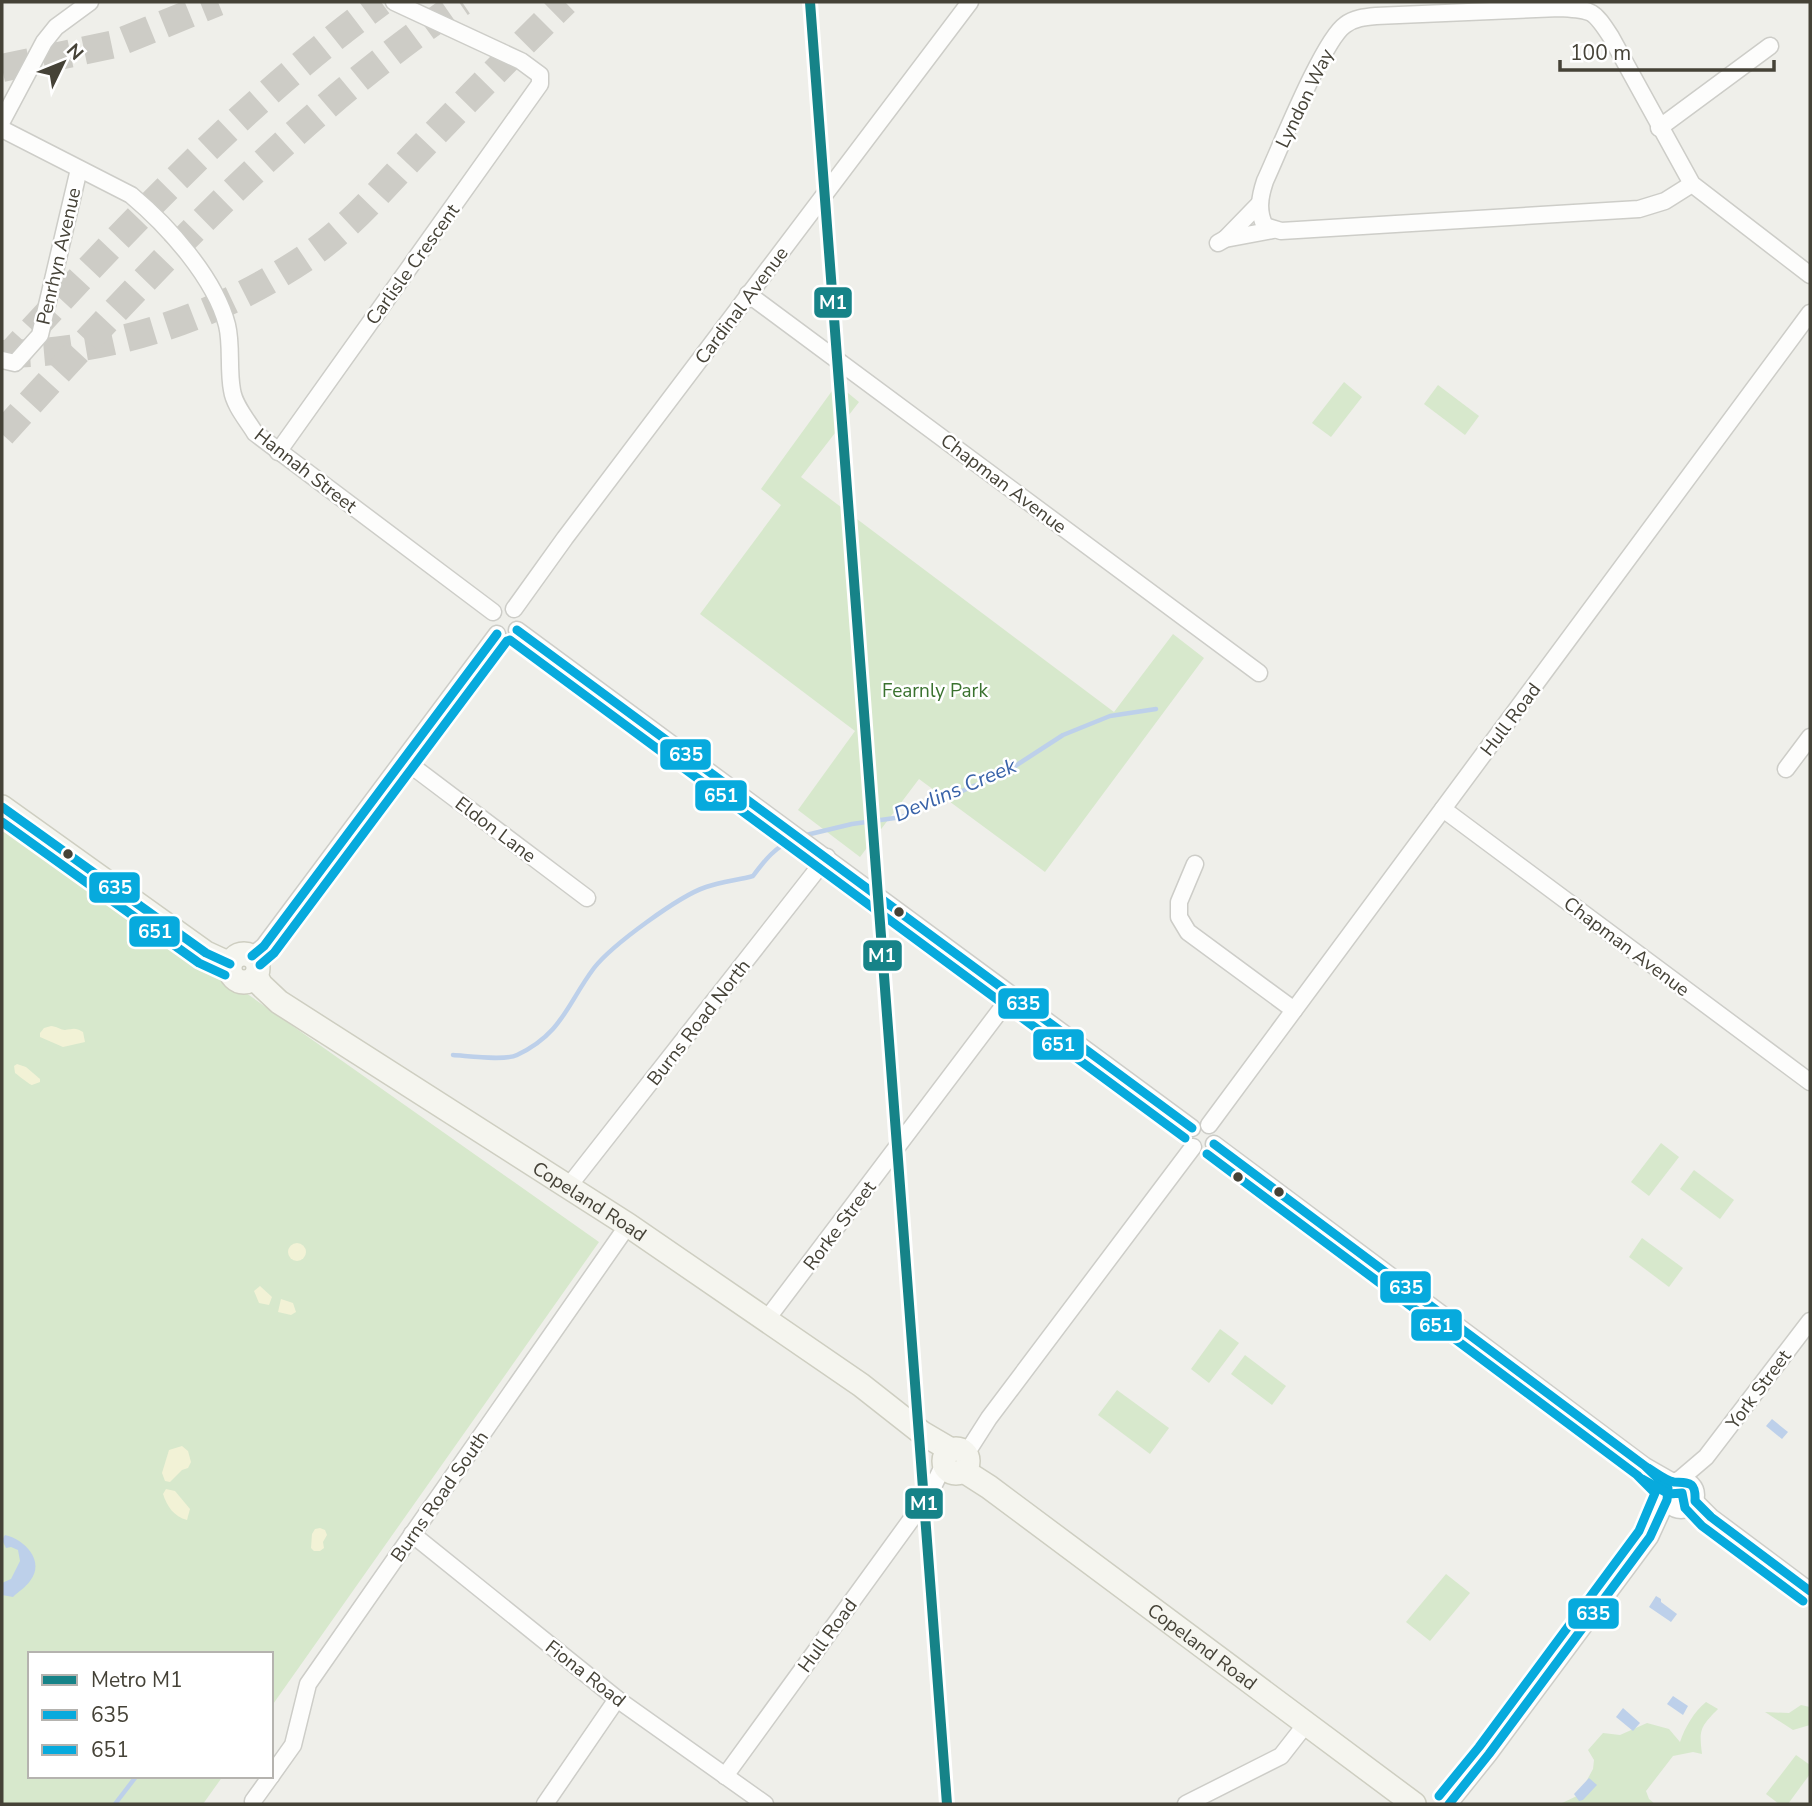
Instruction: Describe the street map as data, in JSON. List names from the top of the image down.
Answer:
{
  "streets": {
    "main road": ["Copeland Road"],
    "street": [
      "Lyndon Way",
      "Penrhyn Avenue",
      "Carlisle Crescent",
      "Cardinal Avenue",
      "Hannah Street",
      "Chapman Avenue",
      "Hull Road",
      "Eldon Lane",
      "Burns Road North",
      "Rorke Street",
      "York Street",
      "Burns Road South",
      "Fiona Road"
    ]
  },
  "crossings": [
    ["Penrhyn Avenue", "Hannah Street"],
    ["Carlisle Crescent", "Hannah Street"],
    ["Cardinal Avenue", "Hannah Street"],
    ["Cardinal Avenue", "Chapman Avenue"],
    ["Chapman Avenue", "Hull Road"],
    ["Hull Road", "Copeland Road"],
    ["Hull Road", "Fiona Road"],
    ["Burns Road North", "Copeland Road"],
    ["Copeland Road", "Rorke Street"],
    ["Copeland Road", "Burns Road South"],
    ["Burns Road South", "Fiona Road"]
  ],
  "water": ["Devlins Creek"],
  "parks": ["Fearnly Park"],
  "lines": ["metro line M1", "transit line 635", "transit line 651"],
  "legend": ["Metro M1", "635", "651"],
  "scale_bar": "100 m",
  "north": "top right"
}
